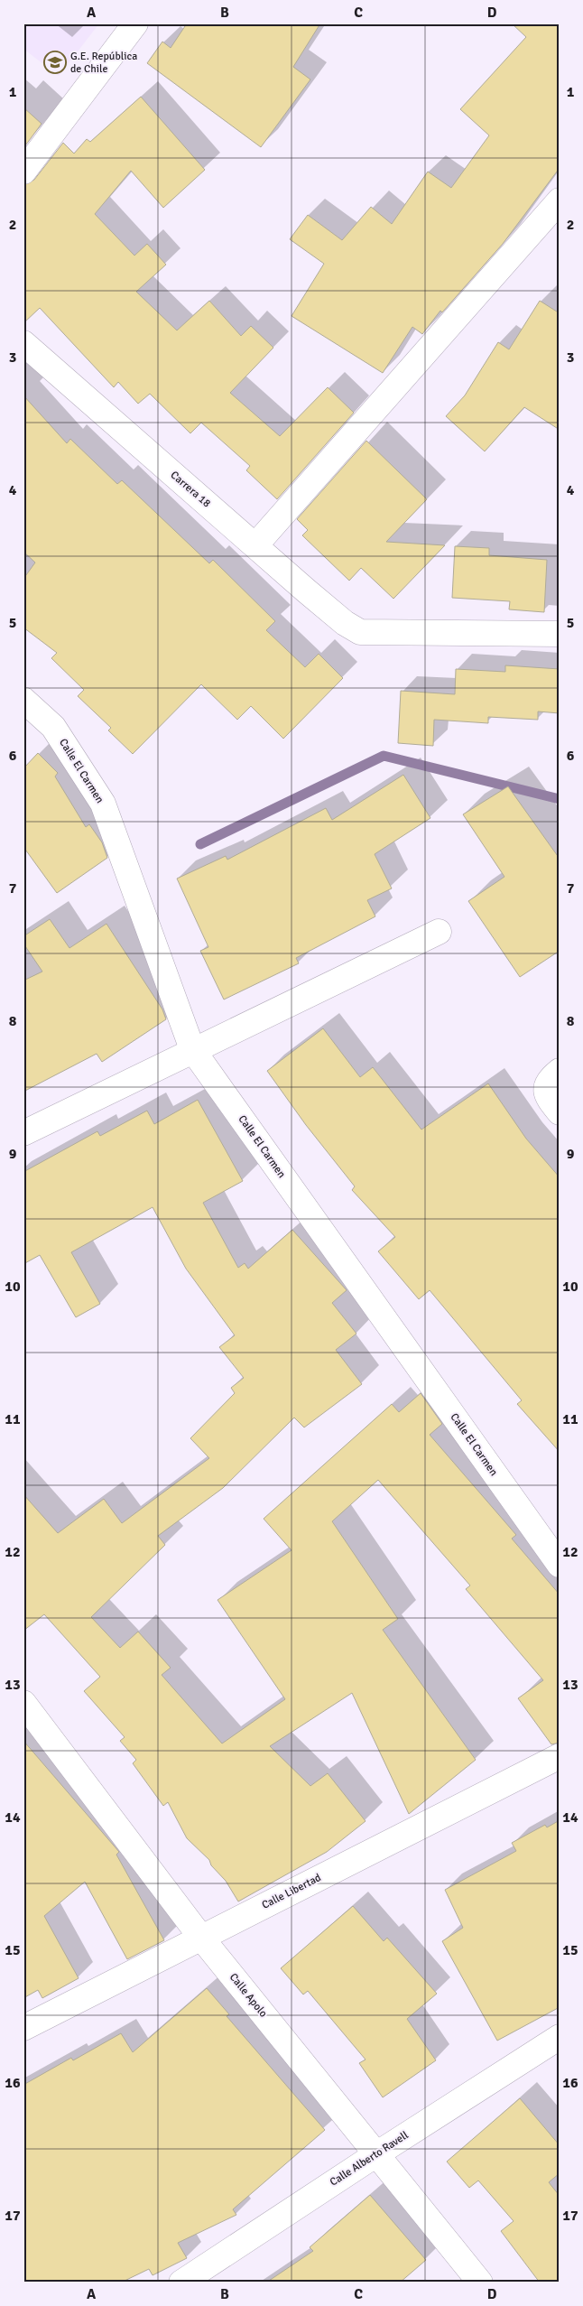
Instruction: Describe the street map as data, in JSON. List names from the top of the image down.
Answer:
{
  "streets": {
    "street": [
      "Carrera 18",
      "Calle El Carmen",
      "Calle Libertad",
      "Calle Apolo",
      "Calle Alberto Ravell"
    ]
  },
  "crossings": [
    ["Calle Libertad", "Calle Apolo"],
    ["Calle Apolo", "Calle Alberto Ravell"]
  ],
  "places": {
    "school or university": ["G.E. República de Chile"]
  },
  "grid": {
    "columns": [
      "A",
      "B",
      "C",
      "D"
    ],
    "rows": [
      "1",
      "2",
      "3",
      "4",
      "5",
      "6",
      "7",
      "8",
      "9",
      "10",
      "11",
      "12",
      "13",
      "14",
      "15",
      "16",
      "17"
    ]
  }
}
